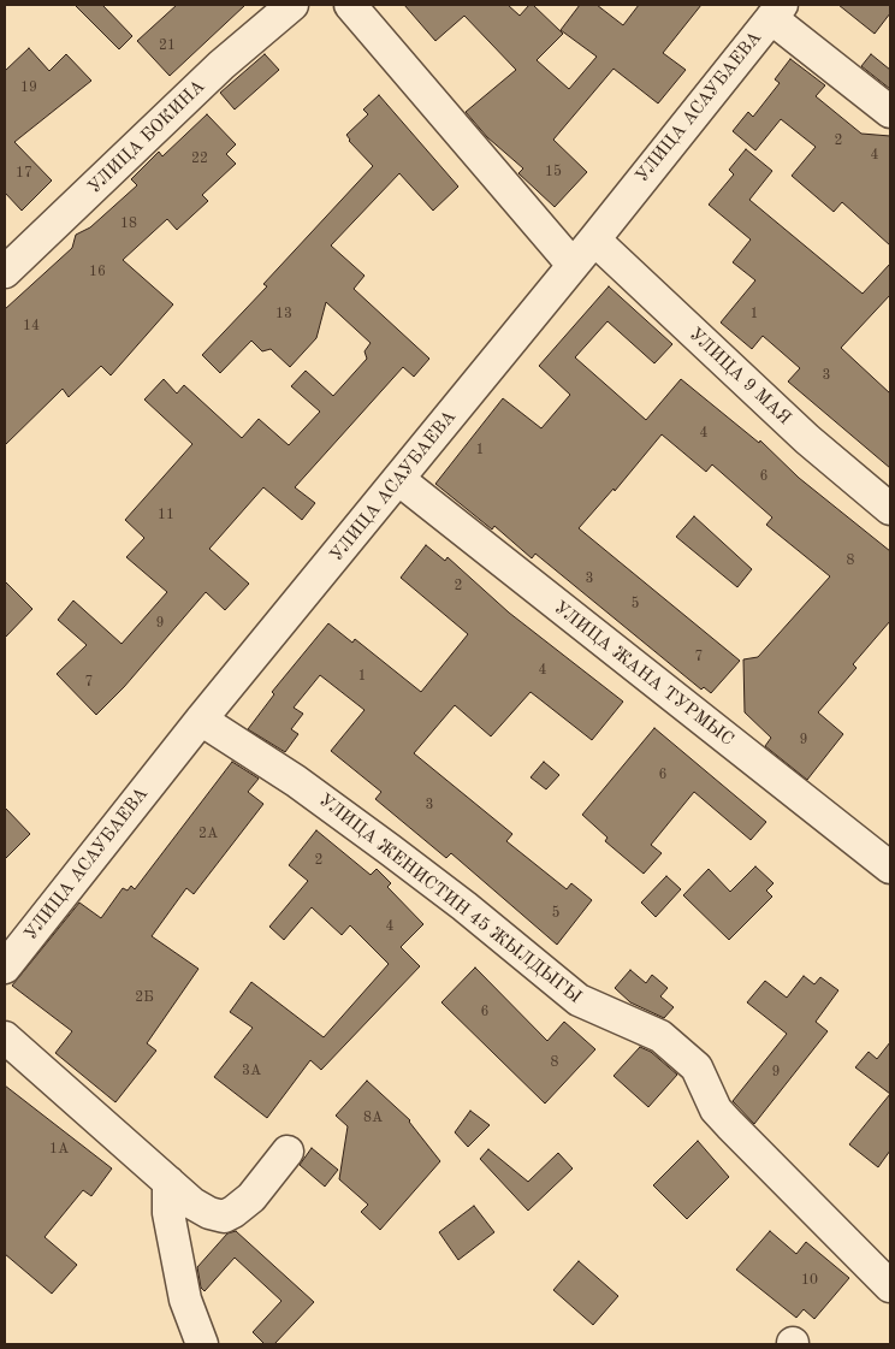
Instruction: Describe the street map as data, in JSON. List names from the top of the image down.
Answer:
{
  "streets": {
    "street": [
      "УЛИЦА АСАУБАЕВА",
      "УЛИЦА БОКИНА",
      "УЛИЦА 9 МАЯ",
      "УЛИЦА ЖАНА ТУРМЫС",
      "УЛИЦА ЖЕНИСТИН 45 ЖЫЛДЫГЫ"
    ]
  },
  "crossings": [
    ["УЛИЦА АСАУБАЕВА", "УЛИЦА 9 МАЯ"],
    ["УЛИЦА АСАУБАЕВА", "УЛИЦА ЖАНА ТУРМЫС"],
    ["УЛИЦА АСАУБАЕВА", "УЛИЦА ЖЕНИСТИН 45 ЖЫЛДЫГЫ"]
  ],
  "house_numbers": [
    "21",
    "19",
    "2",
    "4",
    "22",
    "15",
    "17",
    "18",
    "16",
    "13",
    "1",
    "14",
    "3",
    "4",
    "1",
    "6",
    "11",
    "8",
    "3",
    "2",
    "5",
    "9",
    "7",
    "4",
    "1",
    "7",
    "9",
    "6",
    "3",
    "2А",
    "2",
    "5",
    "4",
    "2Б",
    "6",
    "8",
    "3А",
    "9",
    "8А",
    "1А",
    "10"
  ]
}
